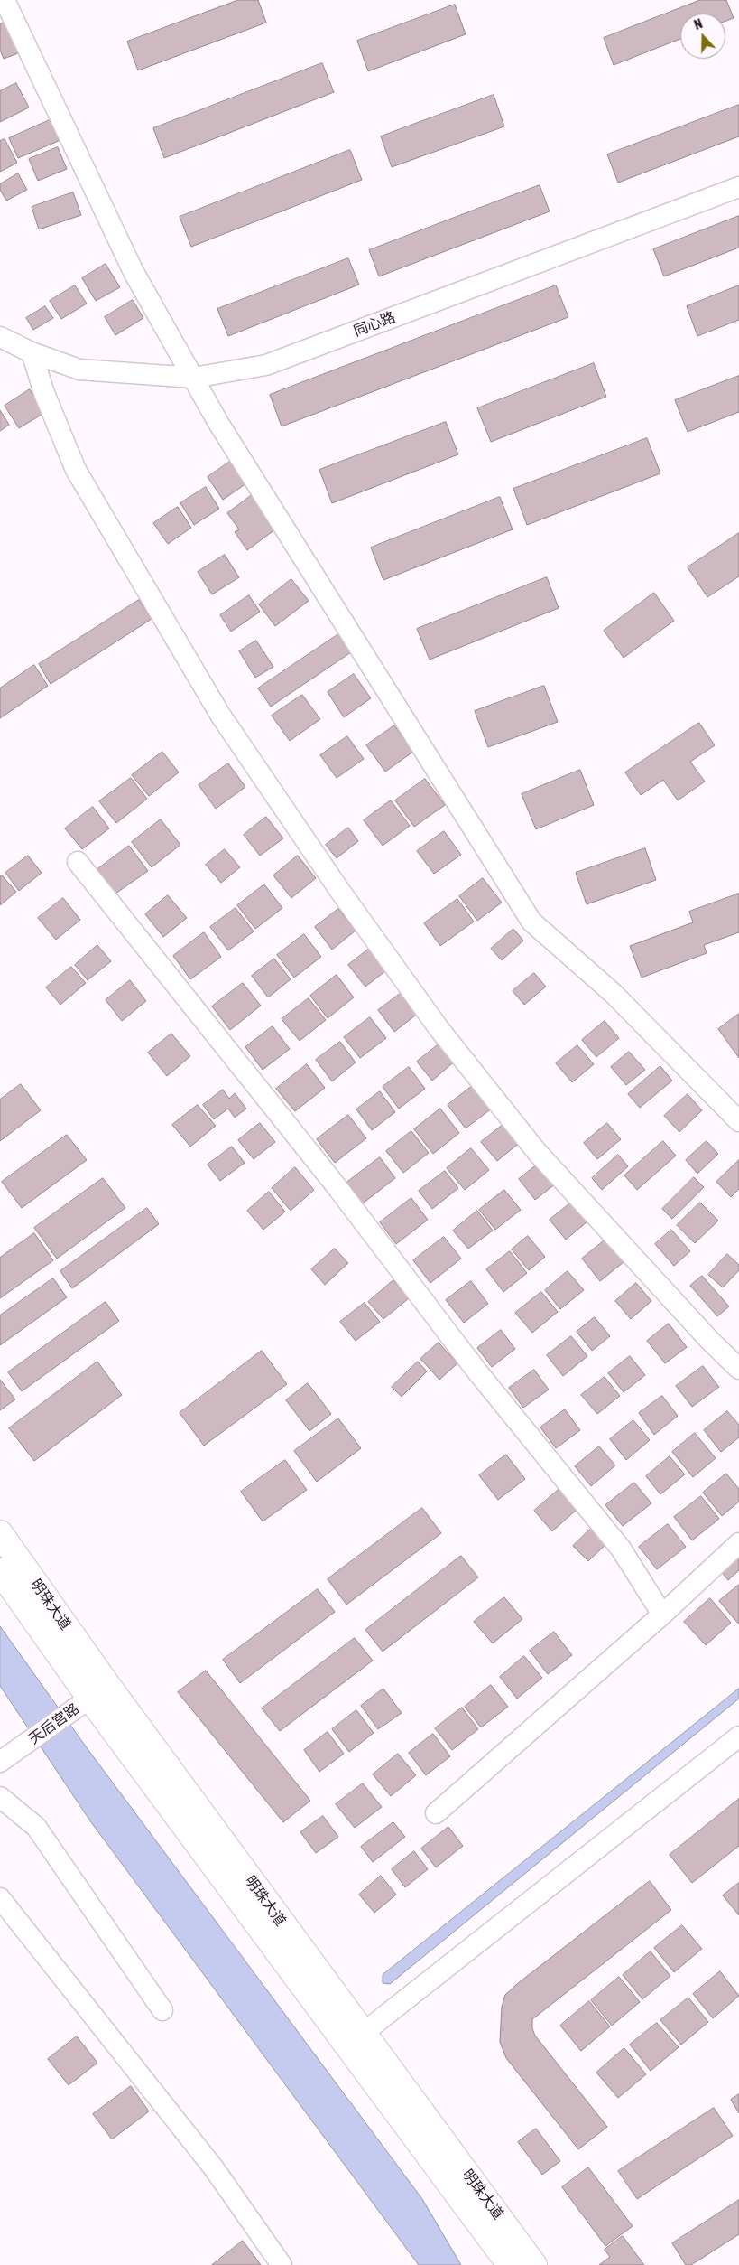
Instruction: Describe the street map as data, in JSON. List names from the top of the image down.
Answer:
{
  "streets": {
    "main road": ["明珠大道"],
    "street": ["同心路", "天后宫路"]
  },
  "crossings": [
    ["明珠大道", "天后宫路"]
  ],
  "north": "top"
}
